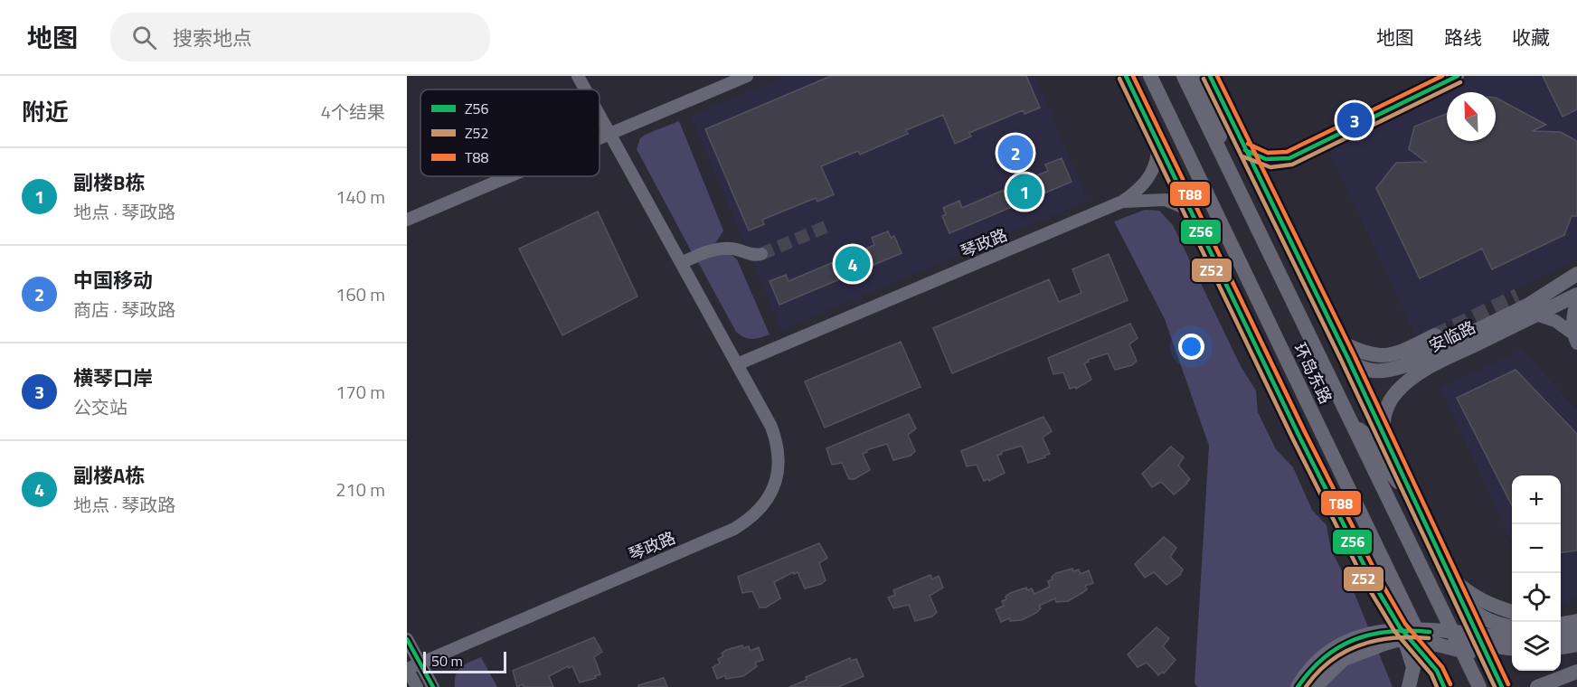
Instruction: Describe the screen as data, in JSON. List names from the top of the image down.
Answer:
{
  "streets": {
    "main road": ["安临路", "环岛东路"],
    "street": ["琴政路"]
  },
  "lines": ["transit line Z56", "transit line T88", "transit line Z52"],
  "legend": ["Z56", "Z52", "T88"],
  "scale_bar": "50 m",
  "north": "top left",
  "page": {
    "header": "地图",
    "search": "搜索地点",
    "nav": ["地图", "路线", "收藏"],
    "heading": ["附近", "4个结果"],
    "pins": [
      "3",
      "2",
      "1",
      "4"
    ],
    "list": [
      {
        "mark": "1",
        "name": "副楼B栋",
        "note": "地点 · 琴政路",
        "value": "140 m"
      },
      {
        "mark": "2",
        "name": "中国移动",
        "note": "商店 · 琴政路",
        "value": "160 m"
      },
      {
        "mark": "3",
        "name": "横琴口岸",
        "note": "公交站",
        "value": "170 m"
      },
      {
        "mark": "4",
        "name": "副楼A栋",
        "note": "地点 · 琴政路",
        "value": "210 m"
      }
    ],
    "map_buttons": ["+", "−"],
    "scale": "50 m"
  }
}
